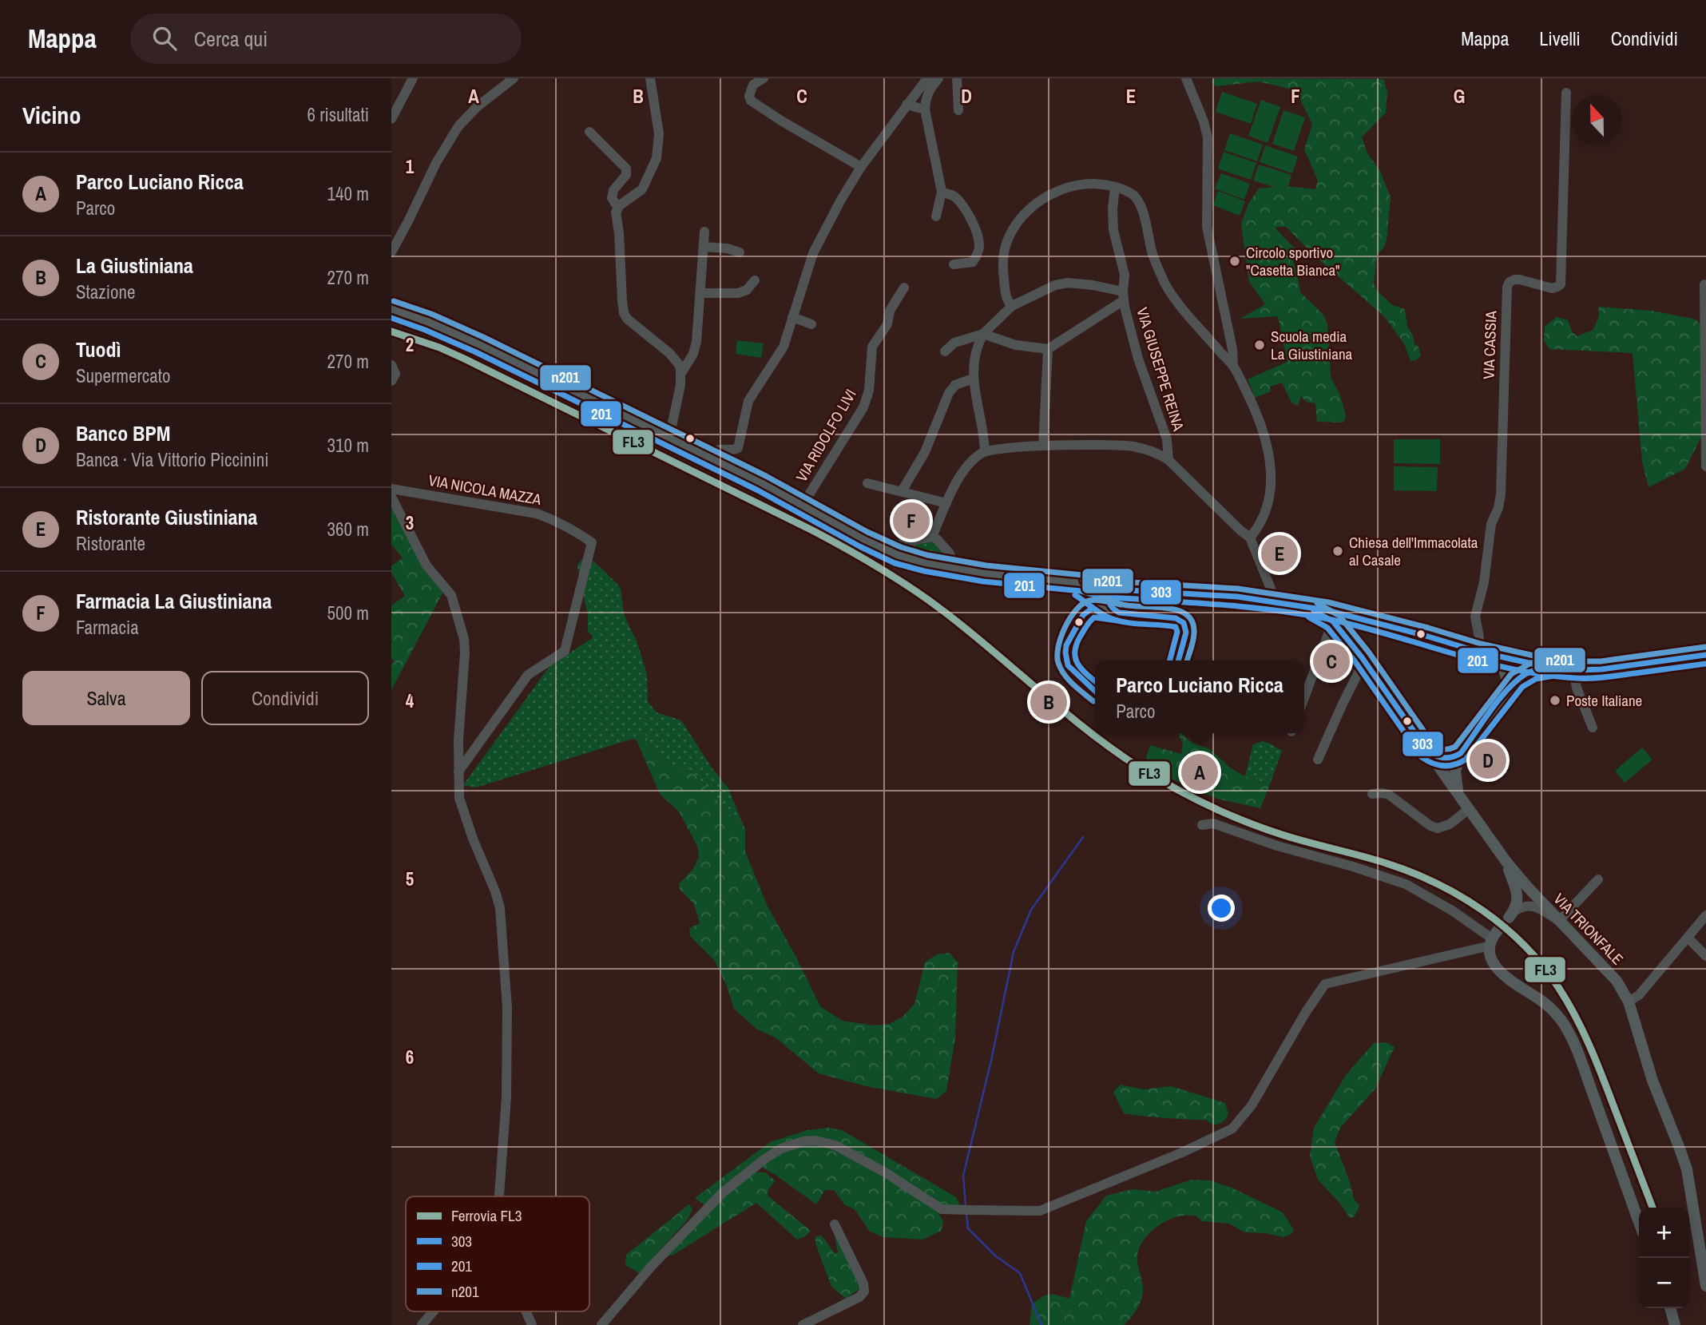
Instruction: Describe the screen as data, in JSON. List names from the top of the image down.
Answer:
{
  "streets": {
    "main road": ["VIA TRIONFALE"],
    "street": [
      "VIA CASSIA",
      "VIA GIUSEPPE REINA",
      "VIA RIDOLFO LIVI",
      "VIA NICOLA MAZZA"
    ]
  },
  "places": [
    "Circolo sportivo \"Casetta Bianca\"",
    "Scuola media La Giustiniana",
    "Chiesa dell'Immacolata al Casale",
    "Poste Italiane"
  ],
  "lines": [
    "transit line n201",
    "transit line 201",
    "rail line FL3",
    "transit line 303"
  ],
  "legend": [
    "Ferrovia FL3",
    "303",
    "201",
    "n201"
  ],
  "north": "top",
  "page": {
    "header": "Mappa",
    "search": "Cerca qui",
    "nav": ["Mappa", "Livelli", "Condividi"],
    "heading": ["Vicino", "6 risultati"],
    "list": [
      {
        "mark": "A",
        "name": "Parco Luciano Ricca",
        "note": "Parco",
        "value": "140 m"
      },
      {
        "mark": "B",
        "name": "La Giustiniana",
        "note": "Stazione",
        "value": "270 m"
      },
      {
        "mark": "C",
        "name": "Tuodì",
        "note": "Supermercato",
        "value": "270 m"
      },
      {
        "mark": "D",
        "name": "Banco BPM",
        "note": "Banca · Via Vittorio Piccinini",
        "value": "310 m"
      },
      {
        "mark": "E",
        "name": "Ristorante Giustiniana",
        "note": "Ristorante",
        "value": "360 m"
      },
      {
        "mark": "F",
        "name": "Farmacia La Giustiniana",
        "note": "Farmacia",
        "value": "500 m"
      }
    ],
    "pins": [
      "F",
      "E",
      "C",
      "B",
      "D",
      "A"
    ],
    "buttons": ["Salva", "Condividi"],
    "popup": ["Parco Luciano Ricca", "Parco"],
    "map_buttons": ["+", "−"]
  },
  "grid": {
    "columns": [
      "A",
      "B",
      "C",
      "D",
      "E",
      "F",
      "G"
    ],
    "rows": [
      "1",
      "2",
      "3",
      "4",
      "5",
      "6"
    ]
  }
}
